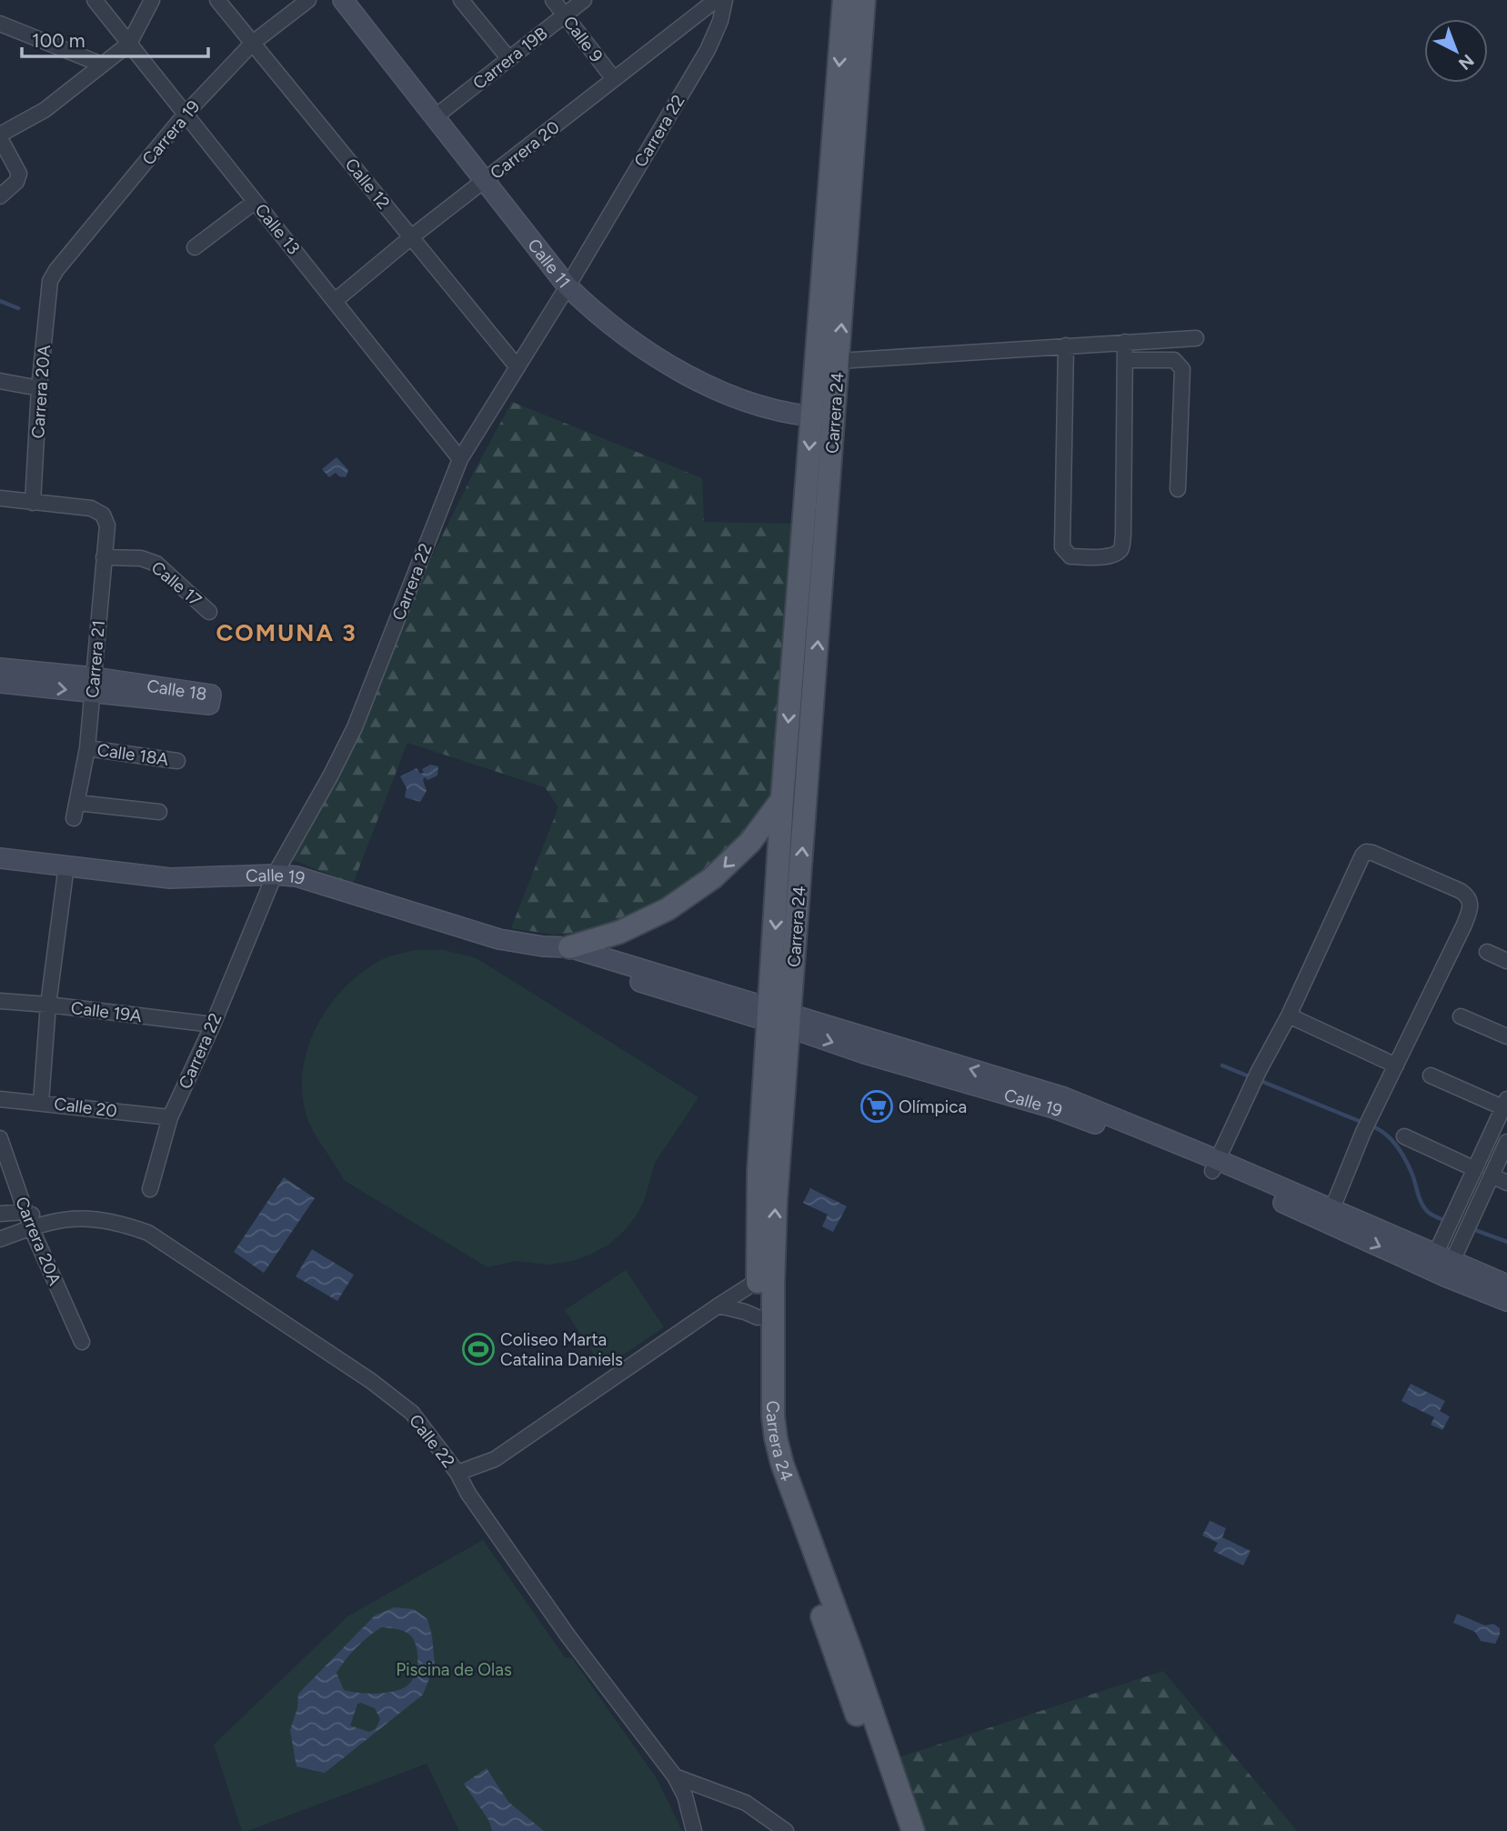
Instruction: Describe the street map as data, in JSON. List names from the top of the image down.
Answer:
{
  "streets": {
    "main road": ["Carrera 24"],
    "street": [
      "Calle 9",
      "Carrera 19B",
      "Carrera 22",
      "Carrera 19",
      "Carrera 20",
      "Calle 12",
      "Calle 13",
      "Calle 11",
      "Carrera 20A",
      "Calle 17",
      "Carrera 21",
      "Calle 18",
      "Calle 18A",
      "Calle 19",
      "Calle 19A",
      "Calle 20",
      "Calle 22"
    ]
  },
  "crossings": [
    ["Calle 9", "Carrera 19B"],
    ["Calle 9", "Carrera 20"],
    ["Carrera 19B", "Calle 11"],
    ["Carrera 22", "Calle 12"],
    ["Carrera 22", "Calle 13"],
    ["Carrera 22", "Calle 11"],
    ["Carrera 22", "Calle 19"],
    ["Carrera 22", "Calle 19A"],
    ["Carrera 22", "Calle 20"],
    ["Carrera 19", "Calle 12"],
    ["Carrera 19", "Calle 13"],
    ["Carrera 19", "Carrera 20A"],
    ["Carrera 20", "Calle 12"],
    ["Carrera 20", "Calle 13"],
    ["Carrera 20", "Calle 11"],
    ["Calle 11", "Carrera 24"],
    ["Carrera 20A", "Carrera 21"],
    ["Carrera 20A", "Calle 22"],
    ["Carrera 24", "Calle 19"],
    ["Calle 17", "Carrera 21"],
    ["Carrera 21", "Calle 18"],
    ["Carrera 21", "Calle 18A"]
  ],
  "districts": ["COMUNA 3"],
  "parks": ["Piscina de Olas"],
  "places": {
    "supermarket": ["Olímpica"],
    "sports": ["Coliseo Marta Catalina Daniels"]
  },
  "scale_bar": "100 m",
  "north": "bottom right"
}
